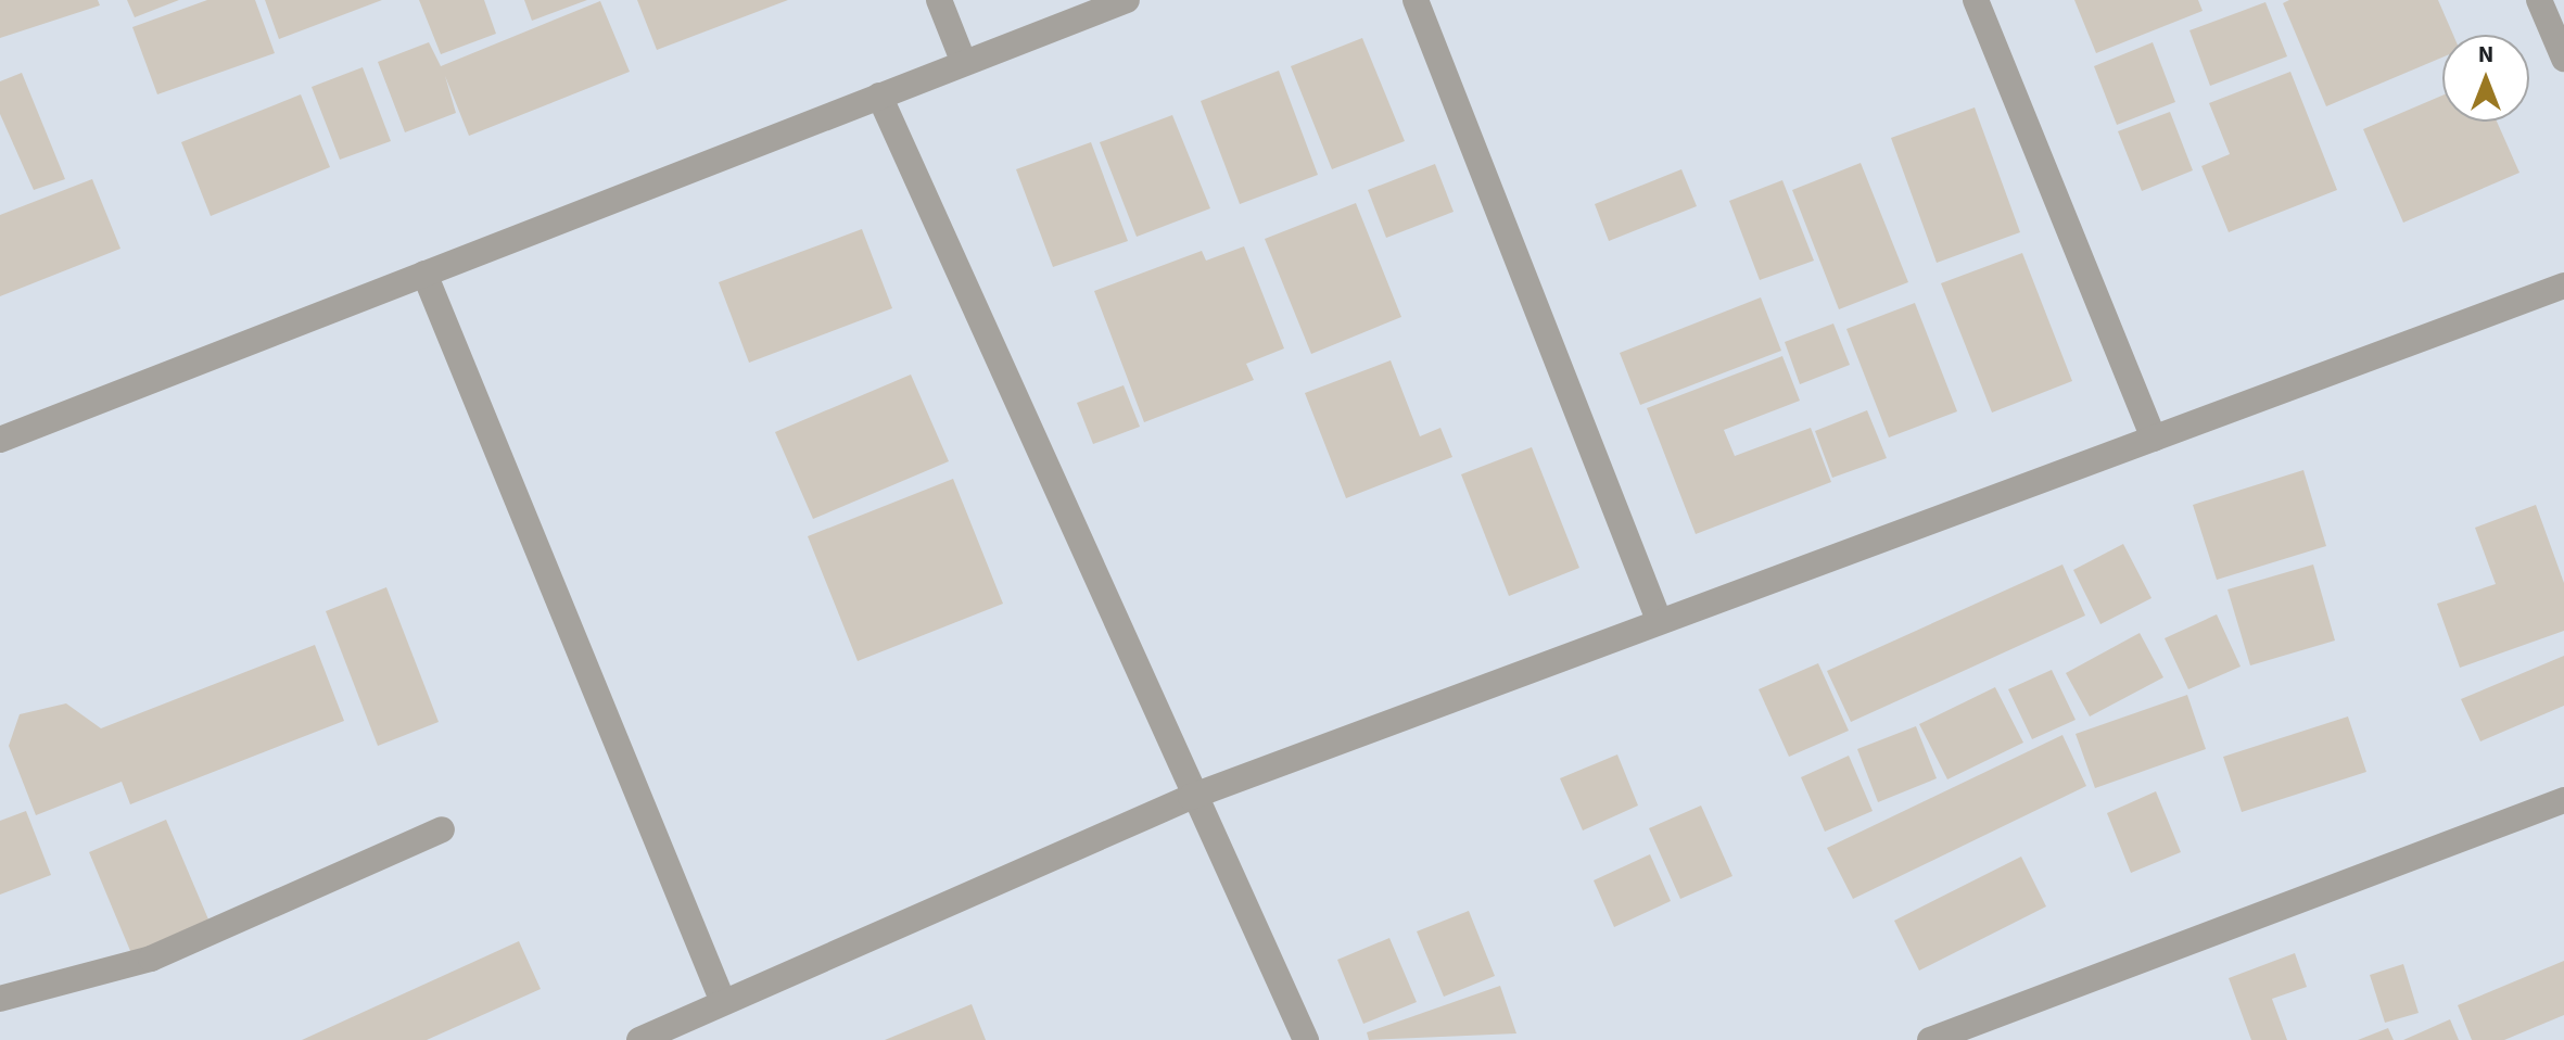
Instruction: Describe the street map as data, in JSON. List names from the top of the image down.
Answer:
{
  "north": "top"
}
